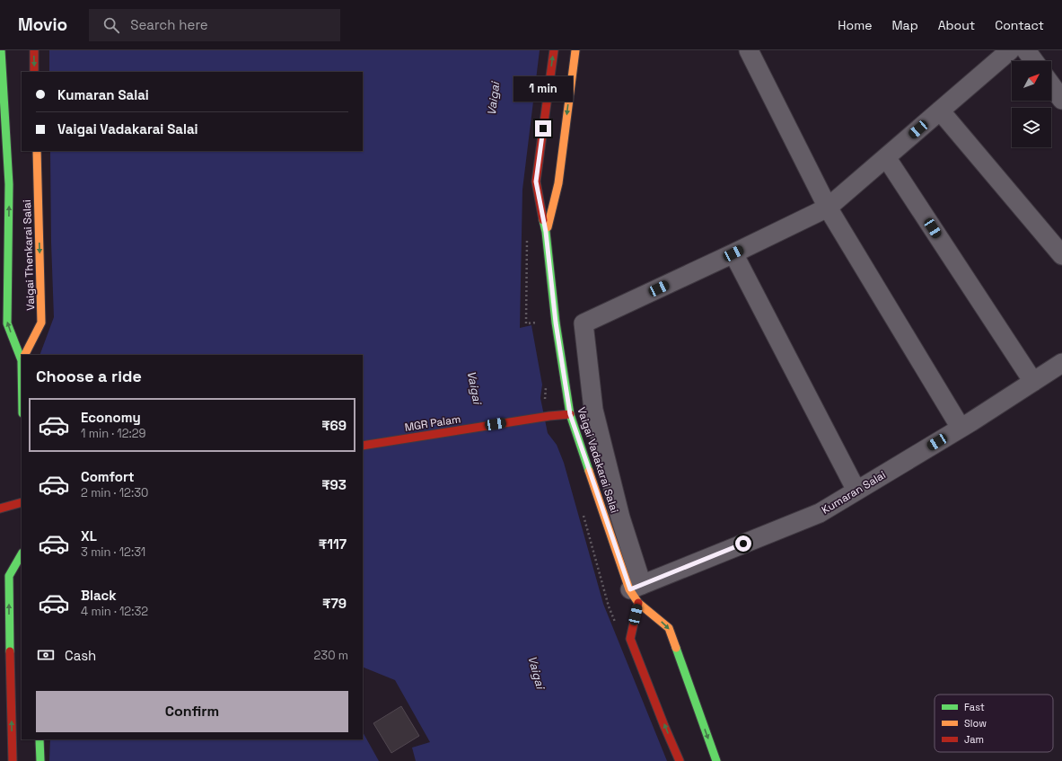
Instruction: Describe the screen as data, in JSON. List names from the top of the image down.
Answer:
{
  "streets": {
    "main road": ["Vaigai Thenkarai Salai", "MGR Palam", "Vaigai Vadakarai Salai"],
    "street": ["Kumaran Salai"]
  },
  "crossings": [
    ["MGR Palam", "Vaigai Vadakarai Salai"],
    ["Vaigai Vadakarai Salai", "Kumaran Salai"]
  ],
  "water": ["Vaigai"],
  "legend": ["Fast", "Slow", "Jam"],
  "north": "top right",
  "page": {
    "header": "Movio",
    "search": "Search here",
    "nav": [
      "Home",
      "Map",
      "About",
      "Contact"
    ],
    "banner": ["Kumaran Salai", "Vaigai Vadakarai Salai"],
    "bubble": "1 min",
    "heading": "Choose a ride",
    "list": [
      {
        "name": "Economy",
        "note": "1 min · 12:29",
        "value": "₹69"
      },
      {
        "name": "Comfort",
        "note": "2 min · 12:30",
        "value": "₹93"
      },
      {
        "name": "XL",
        "note": "3 min · 12:31",
        "value": "₹117"
      },
      {
        "name": "Black",
        "note": "4 min · 12:32",
        "value": "₹79"
      }
    ],
    "pay": ["Cash", "230 m"],
    "buttons": "Confirm"
  }
}
